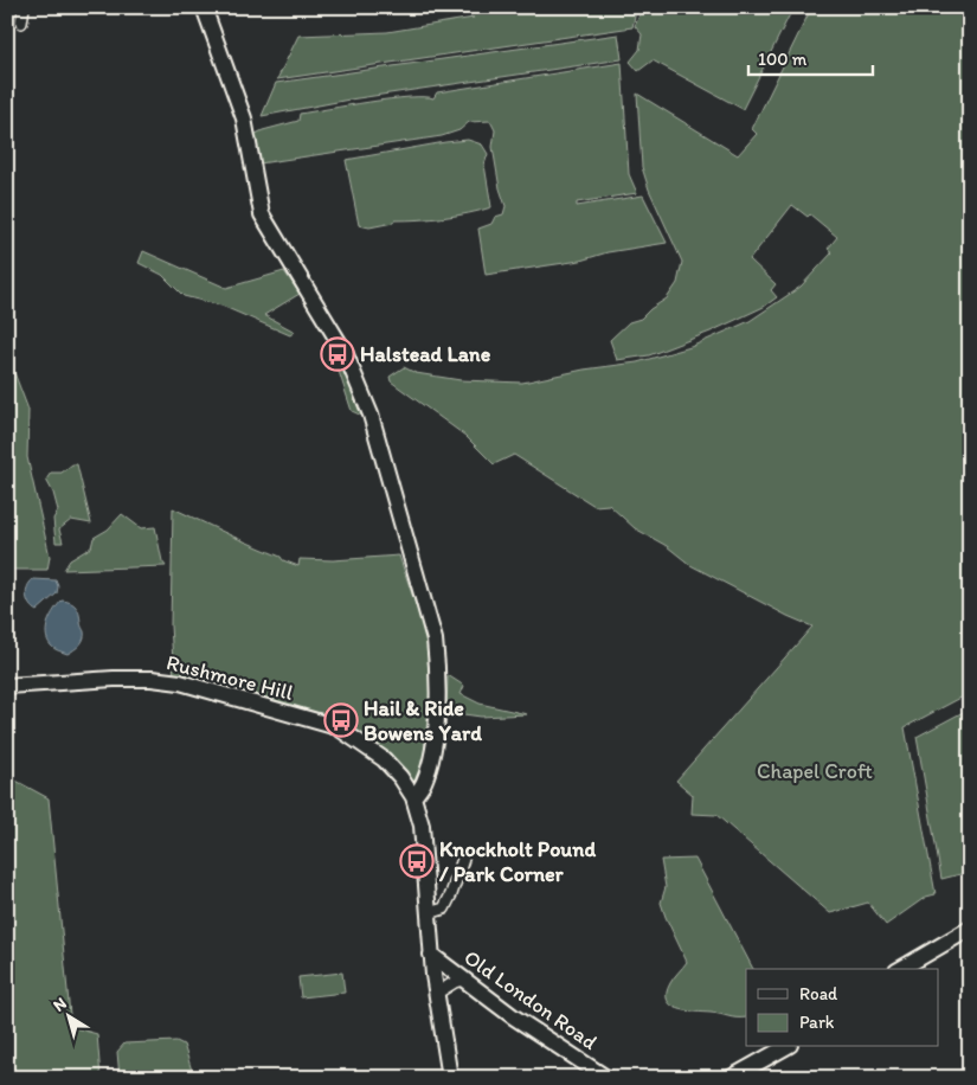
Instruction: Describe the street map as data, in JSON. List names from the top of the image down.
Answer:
{
  "streets": {
    "street": ["Rushmore Hill", "Old London Road"]
  },
  "crossings": [
    ["Rushmore Hill", "Old London Road"]
  ],
  "parks": ["Chapel Croft"],
  "places": {
    "bus stop": ["Halstead Lane", "Hail & Ride Bowens Yard", "Knockholt Pound / Park Corner"]
  },
  "legend": ["Road", "Park"],
  "scale_bar": "100 m",
  "north": "top left"
}
